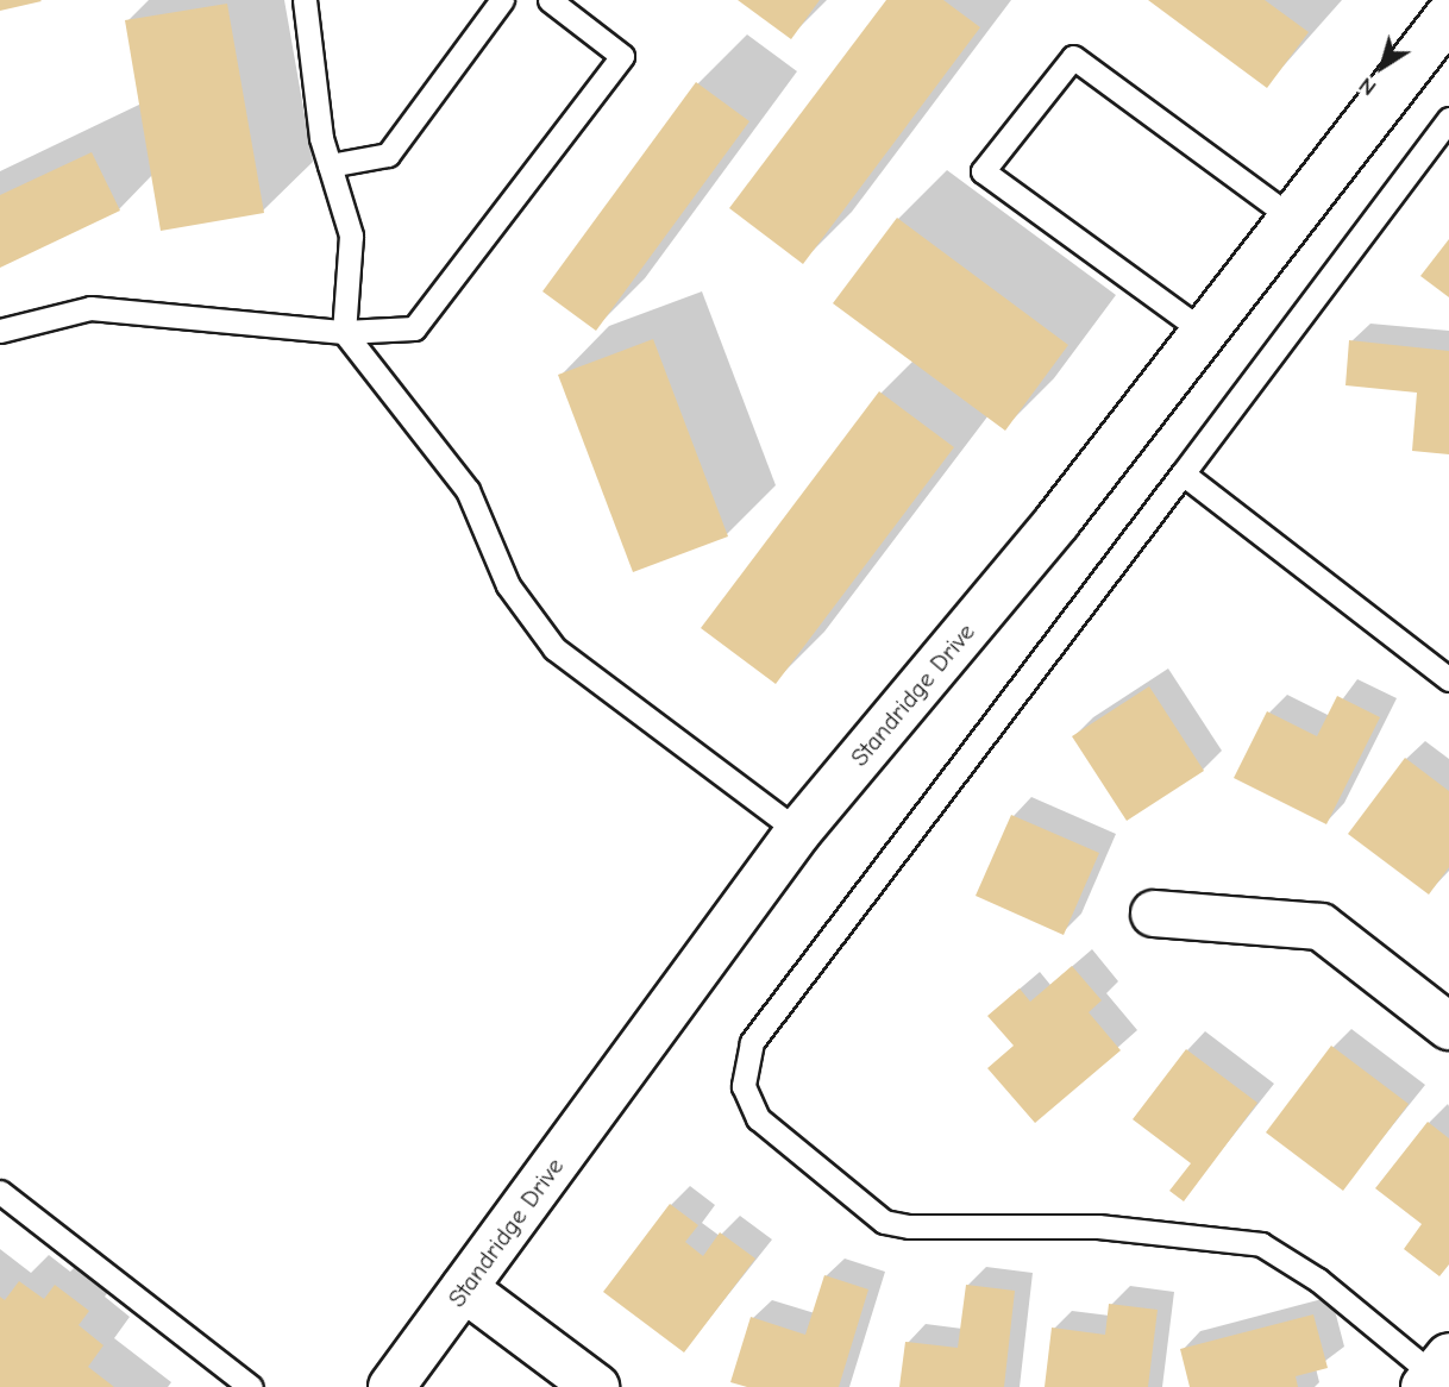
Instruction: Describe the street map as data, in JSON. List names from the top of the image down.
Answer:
{
  "streets": {
    "street": ["Standridge Drive"]
  },
  "north": "bottom left"
}
